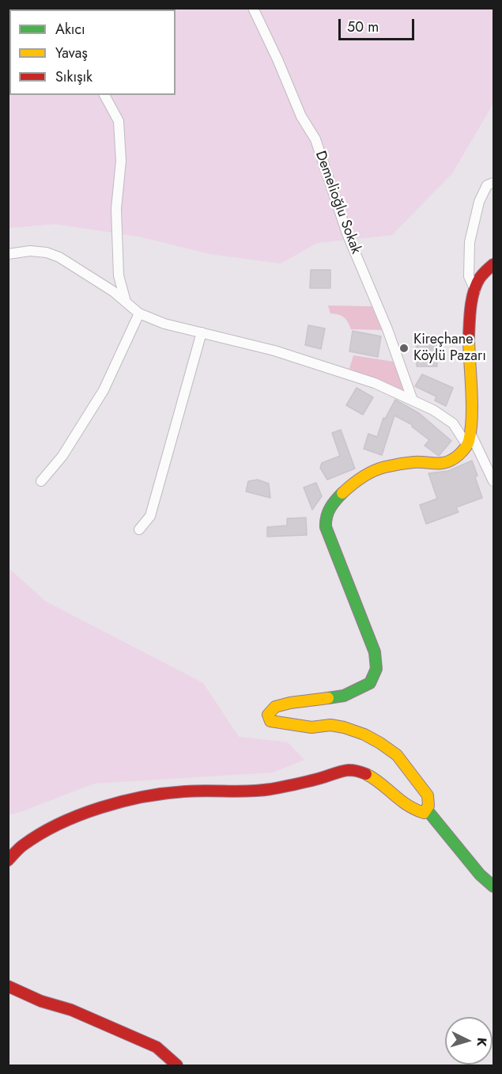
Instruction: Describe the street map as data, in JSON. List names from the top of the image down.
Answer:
{
  "streets": {
    "street": ["Demelioğlu Sokak"]
  },
  "places": ["Kireçhane Köylü Pazarı"],
  "legend": ["Akıcı", "Yavaş", "Sıkışık"],
  "scale_bar": "50 m",
  "north": "right"
}
